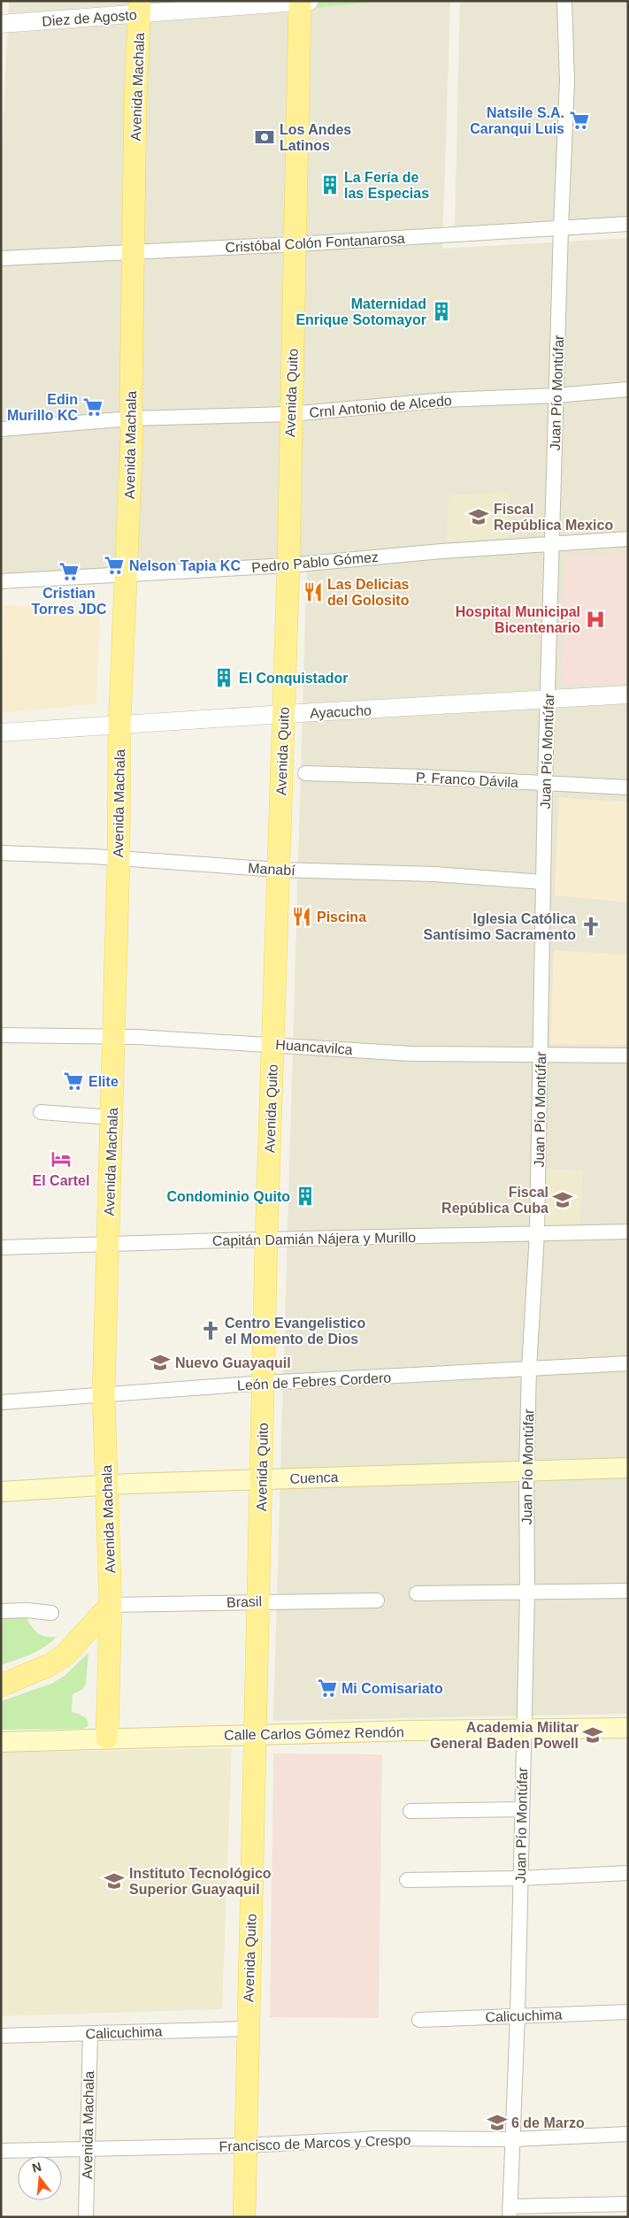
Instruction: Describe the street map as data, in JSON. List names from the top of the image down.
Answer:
{
  "streets": {
    "main road": [
      "Avenida Machala",
      "Avenida Quito",
      "Cuenca",
      "Calle Carlos Gómez Rendón"
    ],
    "street": [
      "Diez de Agosto",
      "Cristóbal Colón Fontanarosa",
      "Juan Pío Montúfar",
      "Crnl Antonio de Alcedo",
      "Pedro Pablo Gómez",
      "Ayacucho",
      "P. Franco Dávila",
      "Manabí",
      "Huancavilca",
      "Capitán Damián Nájera y Murillo",
      "León de Febres Cordero",
      "Brasil",
      "Calicuchima",
      "Francisco de Marcos y Crespo"
    ]
  },
  "crossings": [
    ["Diez de Agosto", "Avenida Machala"],
    ["Diez de Agosto", "Avenida Quito"],
    ["Avenida Machala", "Cristóbal Colón Fontanarosa"],
    ["Avenida Machala", "Crnl Antonio de Alcedo"],
    ["Avenida Machala", "Pedro Pablo Gómez"],
    ["Avenida Machala", "Ayacucho"],
    ["Avenida Machala", "Manabí"],
    ["Avenida Machala", "Huancavilca"],
    ["Avenida Machala", "Capitán Damián Nájera y Murillo"],
    ["Avenida Machala", "León de Febres Cordero"],
    ["Avenida Machala", "Cuenca"],
    ["Avenida Machala", "Brasil"],
    ["Avenida Machala", "Calle Carlos Gómez Rendón"],
    ["Avenida Machala", "Calicuchima"],
    ["Avenida Machala", "Francisco de Marcos y Crespo"],
    ["Cristóbal Colón Fontanarosa", "Avenida Quito"],
    ["Cristóbal Colón Fontanarosa", "Juan Pío Montúfar"],
    ["Avenida Quito", "Crnl Antonio de Alcedo"],
    ["Avenida Quito", "Pedro Pablo Gómez"],
    ["Avenida Quito", "Ayacucho"],
    ["Avenida Quito", "Manabí"],
    ["Avenida Quito", "Huancavilca"],
    ["Avenida Quito", "Capitán Damián Nájera y Murillo"],
    ["Avenida Quito", "León de Febres Cordero"],
    ["Avenida Quito", "Cuenca"],
    ["Avenida Quito", "Brasil"],
    ["Avenida Quito", "Calle Carlos Gómez Rendón"],
    ["Avenida Quito", "Calicuchima"],
    ["Avenida Quito", "Francisco de Marcos y Crespo"],
    ["Juan Pío Montúfar", "Crnl Antonio de Alcedo"],
    ["Juan Pío Montúfar", "Pedro Pablo Gómez"],
    ["Juan Pío Montúfar", "Ayacucho"],
    ["Juan Pío Montúfar", "P. Franco Dávila"],
    ["Juan Pío Montúfar", "Manabí"],
    ["Juan Pío Montúfar", "Huancavilca"],
    ["Juan Pío Montúfar", "Capitán Damián Nájera y Murillo"],
    ["Juan Pío Montúfar", "León de Febres Cordero"],
    ["Juan Pío Montúfar", "Cuenca"],
    ["Juan Pío Montúfar", "Calle Carlos Gómez Rendón"],
    ["Juan Pío Montúfar", "Calicuchima"],
    ["Juan Pío Montúfar", "Francisco de Marcos y Crespo"]
  ],
  "places": {
    "supermarket": [
      "Natsile S.A. Caranqui Luis",
      "Edin Murillo KC",
      "Nelson Tapia KC",
      "Cristian Torres JDC",
      "Elite",
      "Mi Comisariato"
    ],
    "bank": ["Los Andes Latinos"],
    "building": [
      "La Fería de las Especias",
      "Maternidad Enrique Sotomayor",
      "El Conquistador",
      "Condominio Quito"
    ],
    "school or university": [
      "Fiscal República Mexico",
      "Fiscal República Cuba",
      "Nuevo Guayaquil",
      "Academia Militar General Baden Powell",
      "Instituto Tecnológico Superior Guayaquil",
      "6 de Marzo"
    ],
    "restaurant": ["Las Delicias del Golosito", "Piscina"],
    "hospital": ["Hospital Municipal Bicentenario"],
    "church": ["Iglesia Católica Santísimo Sacramento", "Centro Evangelistico el Momento de Dios"],
    "hotel": ["El Cartel"]
  },
  "north": "top"
}
